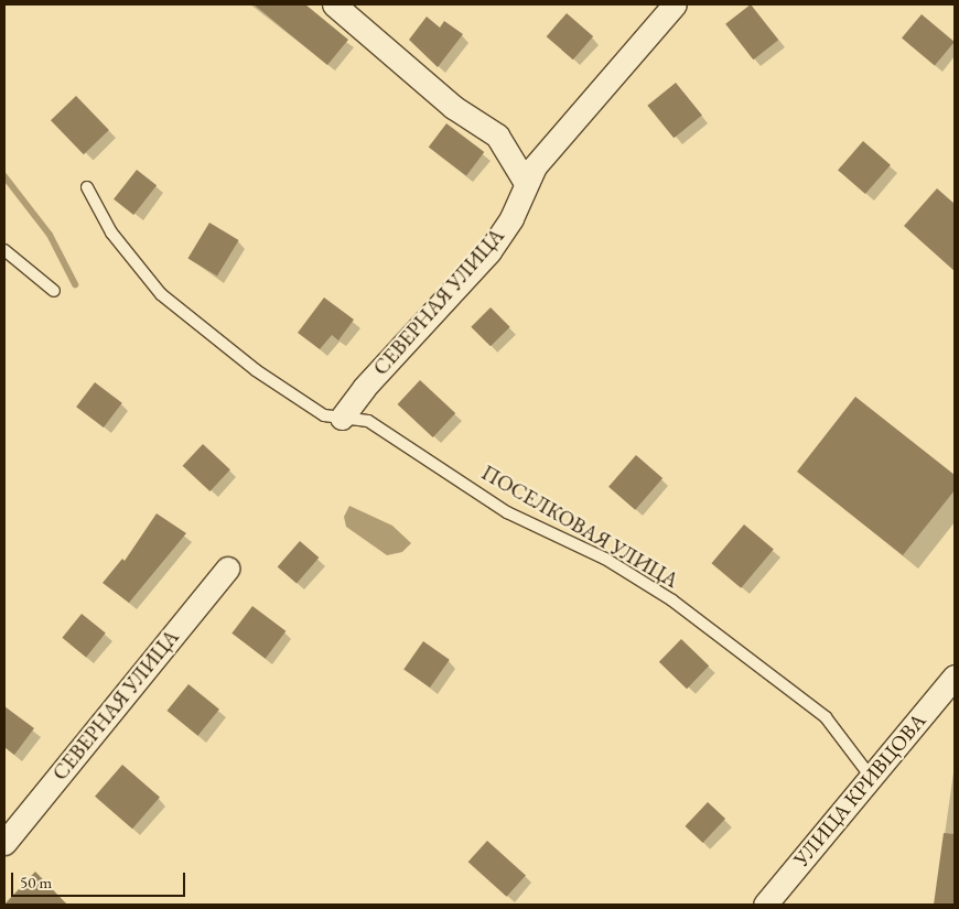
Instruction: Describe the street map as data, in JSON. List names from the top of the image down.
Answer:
{
  "streets": {
    "street": ["СЕВЕРНАЯ УЛИЦА", "УЛИЦА КРИВЦОВА"],
    "lane": ["ПОСЕЛКОВАЯ УЛИЦА"]
  },
  "crossings": [
    ["СЕВЕРНАЯ УЛИЦА", "ПОСЕЛКОВАЯ УЛИЦА"],
    ["ПОСЕЛКОВАЯ УЛИЦА", "УЛИЦА КРИВЦОВА"]
  ],
  "scale_bar": "50 m"
}
